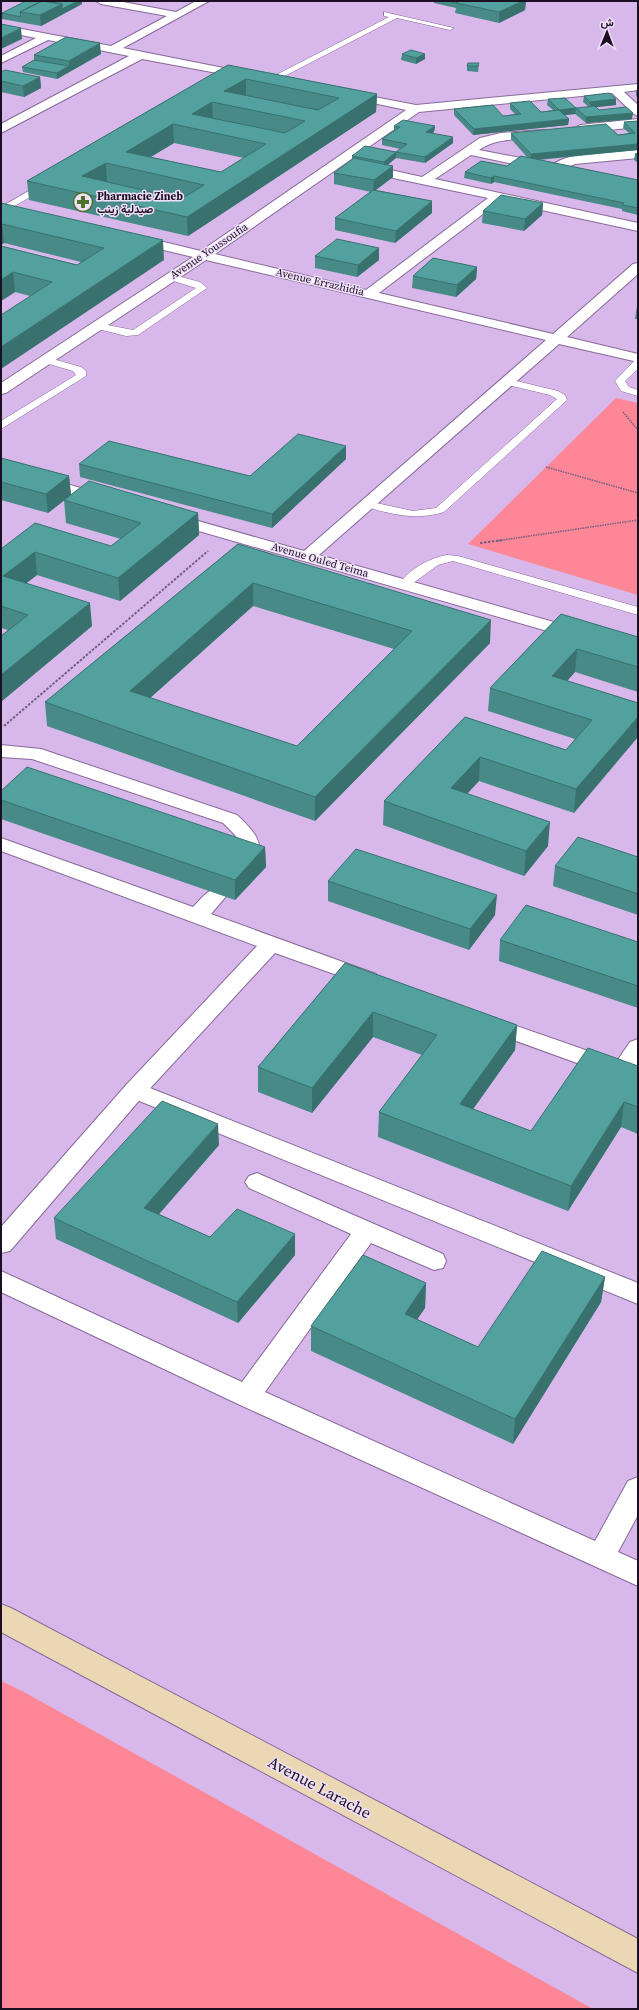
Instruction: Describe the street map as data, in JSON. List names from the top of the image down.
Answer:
{
  "streets": {
    "main road": ["Avenue Larache"],
    "street": ["Avenue Youssoufia", "Avenue Errazhidia", "Avenue Ouled Teima"]
  },
  "crossings": [
    ["Avenue Youssoufia", "Avenue Errazhidia"]
  ],
  "places": {
    "pharmacy": ["Pharmacie Zineb صيدلية زينب"]
  },
  "north": "top"
}
